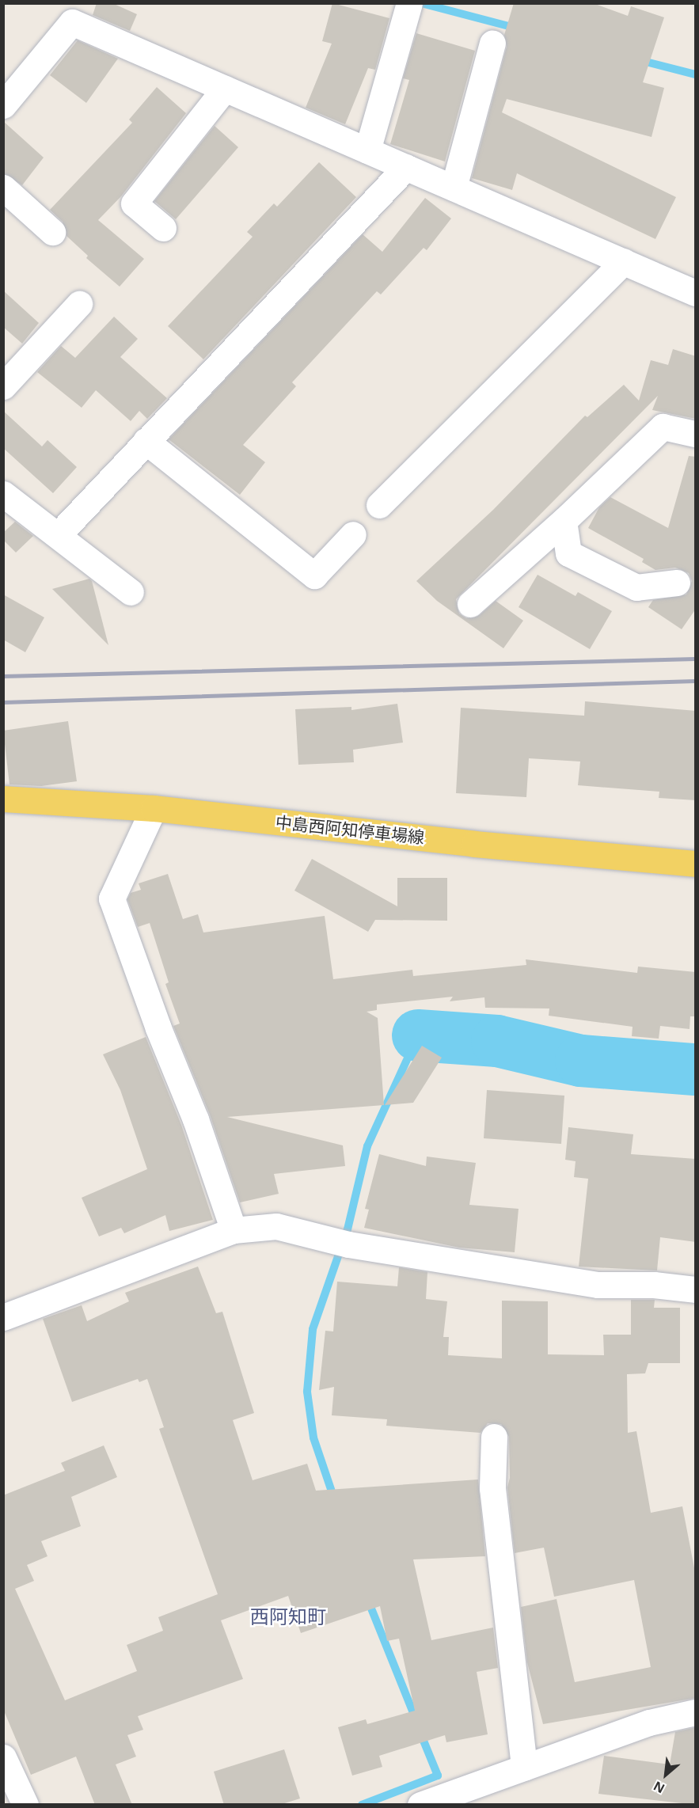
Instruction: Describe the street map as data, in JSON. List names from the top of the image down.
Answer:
{
  "streets": {
    "main road": ["中島西阿知停車場線"]
  },
  "districts": ["西阿知町"],
  "north": "bottom left"
}
